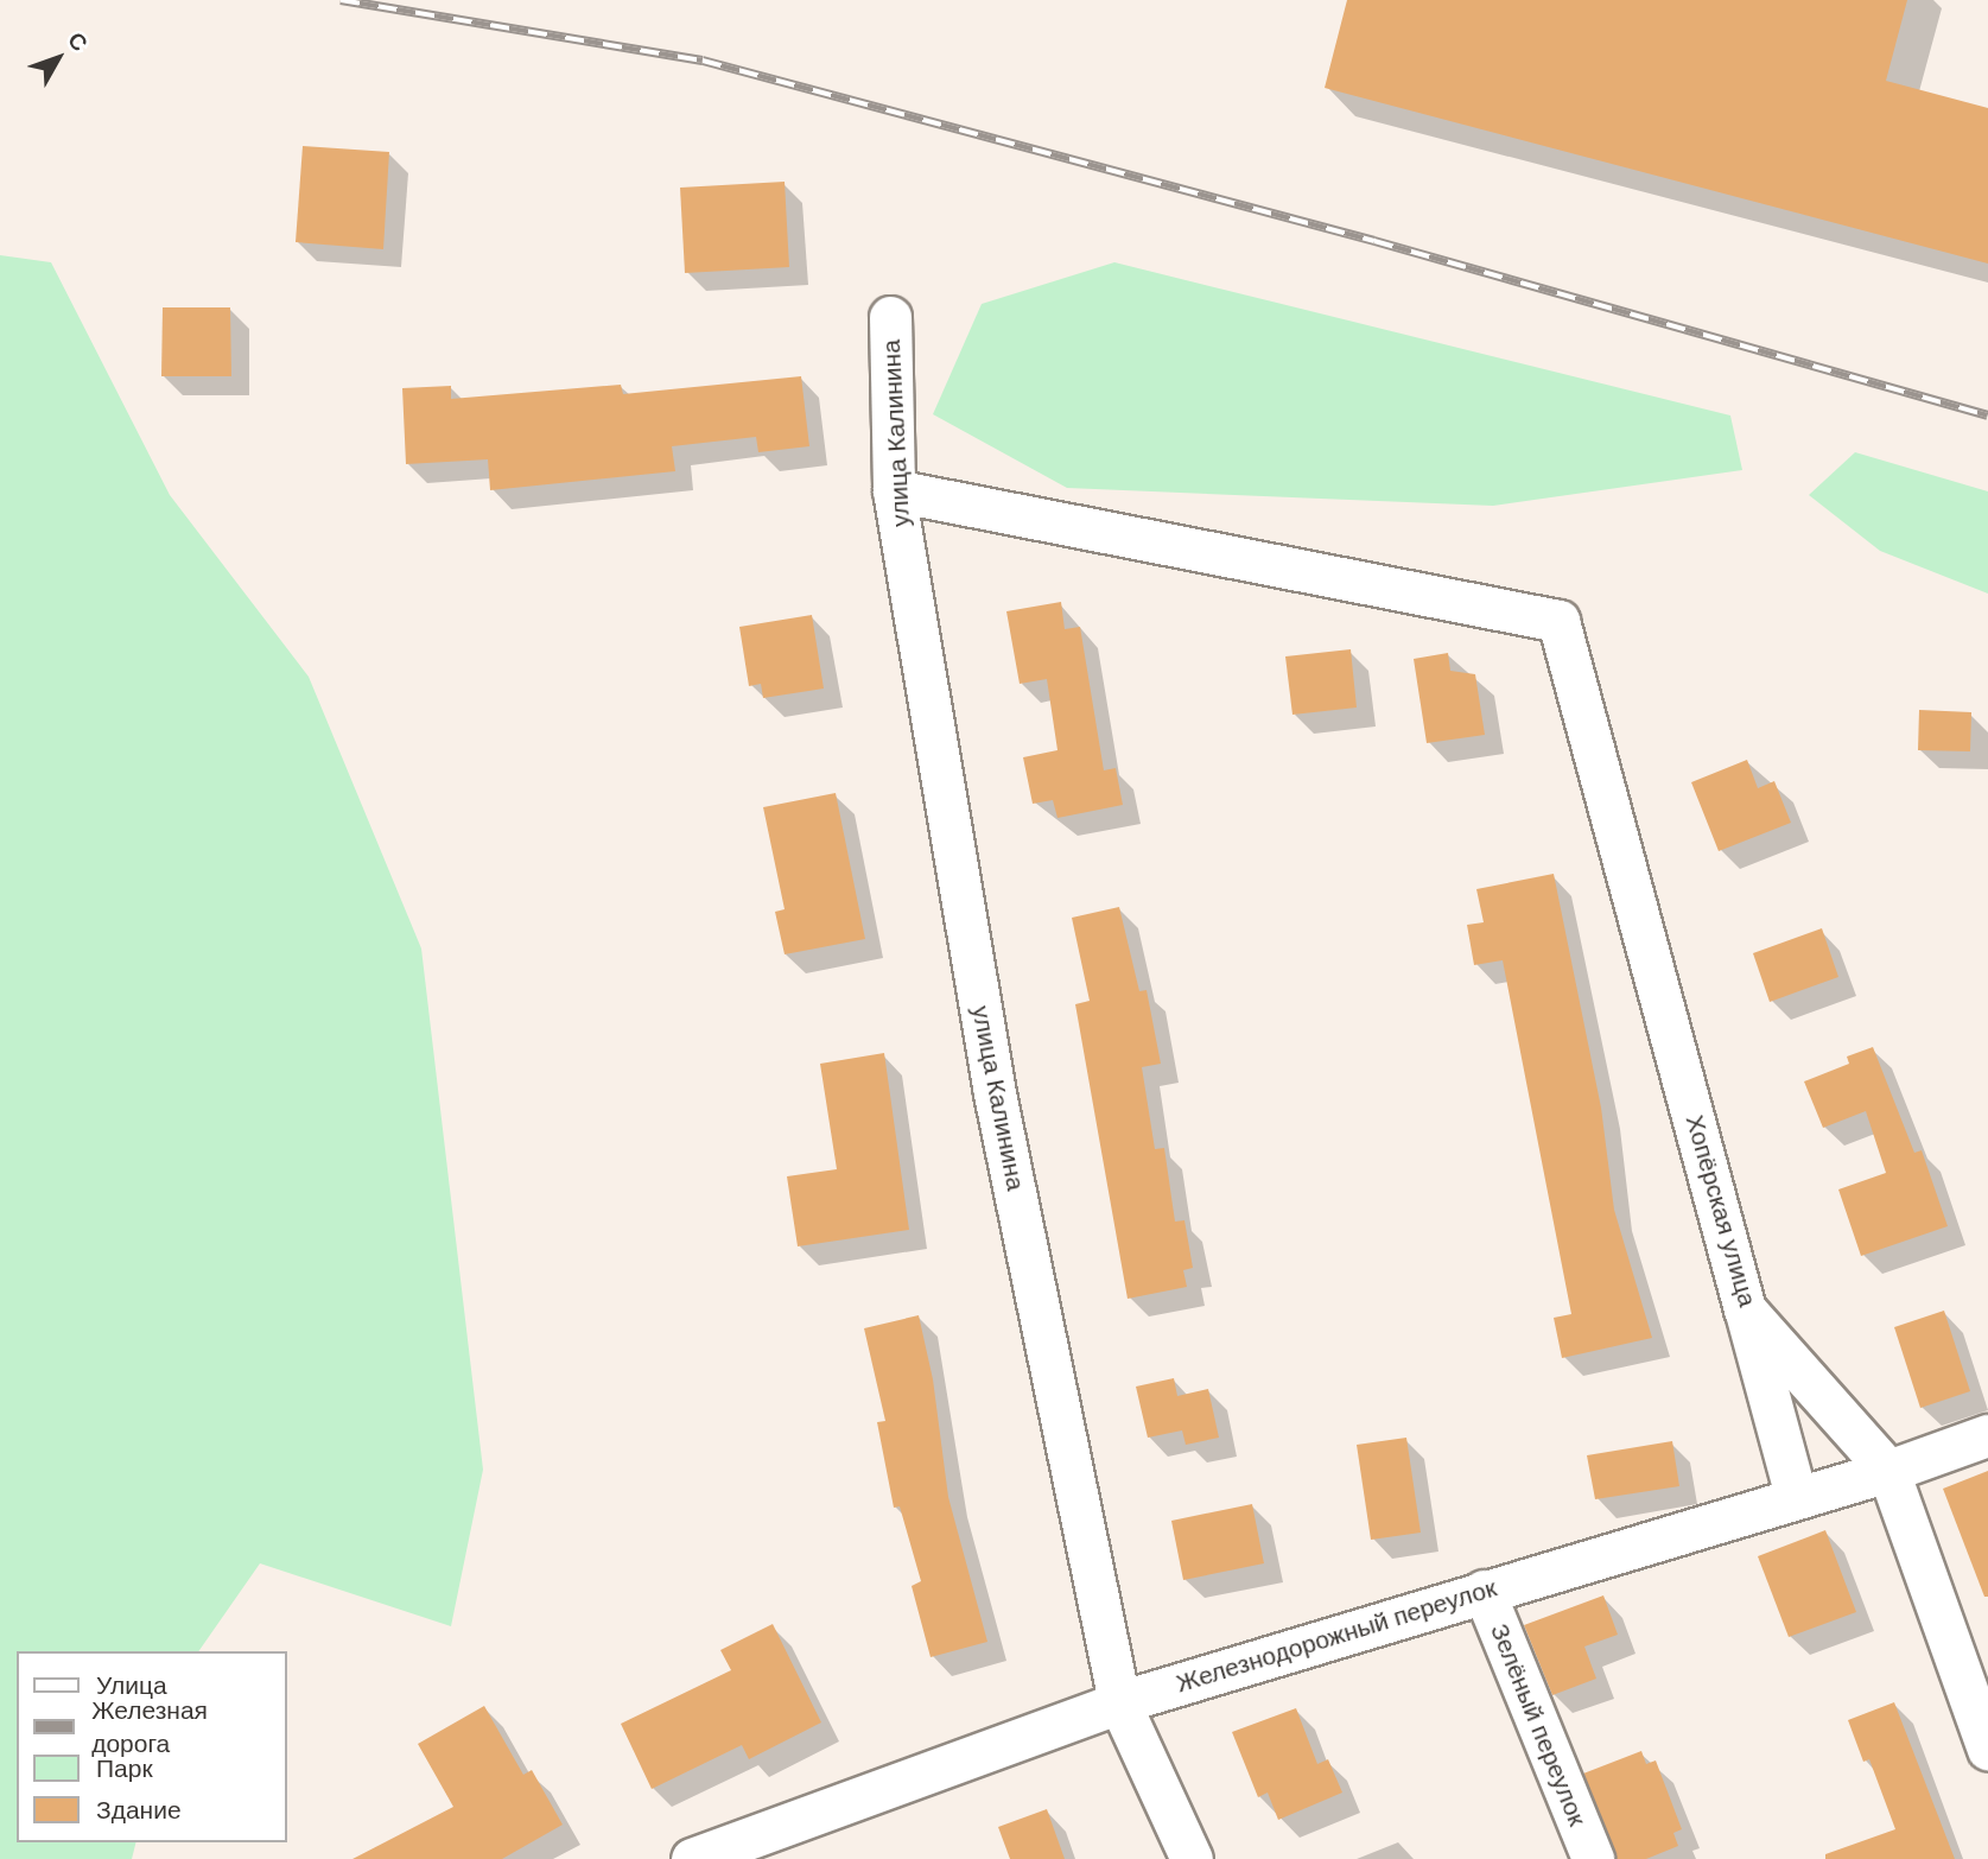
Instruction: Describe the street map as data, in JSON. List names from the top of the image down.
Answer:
{
  "streets": {
    "street": [
      "улица Калинина",
      "Хопёрская улица",
      "Железнодорожный переулок",
      "Зелёный переулок"
    ]
  },
  "crossings": [
    ["улица Калинина", "Хопёрская улица"],
    ["улица Калинина", "Железнодорожный переулок"],
    ["Хопёрская улица", "Железнодорожный переулок"],
    ["Железнодорожный переулок", "Зелёный переулок"]
  ],
  "legend": [
    "Улица",
    "Железная дорога",
    "Парк",
    "Здание"
  ],
  "north": "top right"
}
